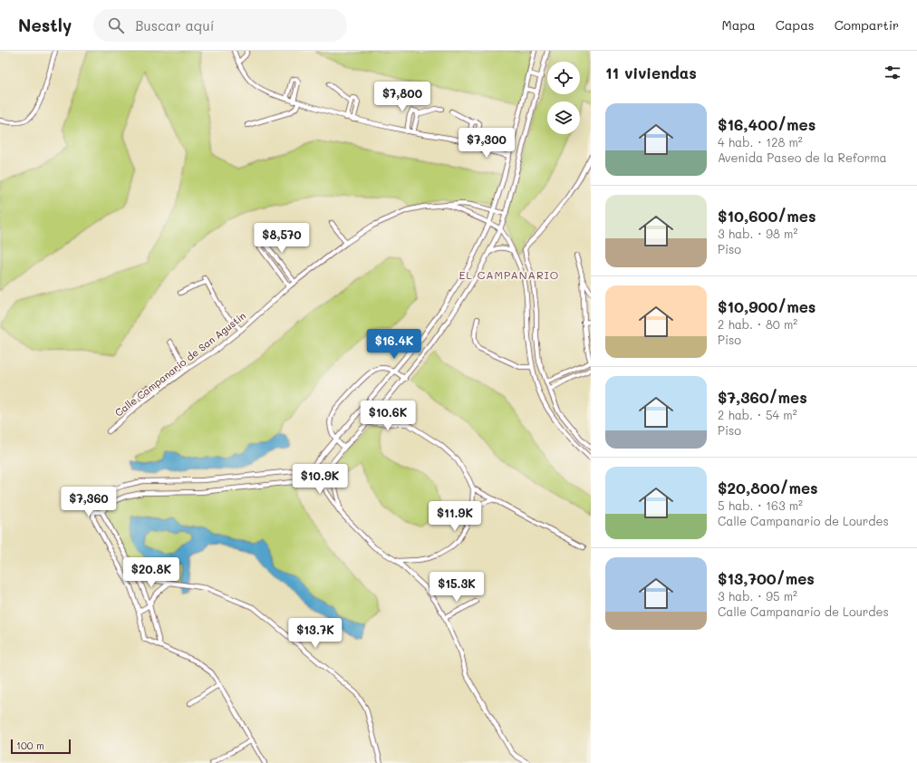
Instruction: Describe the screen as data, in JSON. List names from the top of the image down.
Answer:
{
  "streets": {
    "street": ["Calle Campanario de San Agustín"]
  },
  "districts": ["EL CAMPANARIO"],
  "scale_bar": "100 m",
  "page": {
    "header": "Nestly",
    "search": "Buscar aquí",
    "nav": ["Mapa", "Capas", "Compartir"],
    "heading": "11 viviendas",
    "price": [
      "$7,800",
      "$7,300",
      "$8,570",
      "$16.4K",
      "$10.6K",
      "$10.9K",
      "$7,360",
      "$11.9K",
      "$20.8K",
      "$15.3K",
      "$13.7K"
    ],
    "list": [
      {
        "name": "$16,400/mes",
        "note": "4 hab. · 128 m² · Avenida Paseo de la Reforma"
      },
      {
        "name": "$10,600/mes",
        "note": "3 hab. · 98 m² · Piso"
      },
      {
        "name": "$10,900/mes",
        "note": "2 hab. · 80 m² · Piso"
      },
      {
        "name": "$7,360/mes",
        "note": "2 hab. · 54 m² · Piso"
      },
      {
        "name": "$20,800/mes",
        "note": "5 hab. · 163 m² · Calle Campanario de Lourdes"
      },
      {
        "name": "$13,700/mes",
        "note": "3 hab. · 95 m² · Calle Campanario de Lourdes"
      }
    ],
    "scale": "100 m"
  }
}
